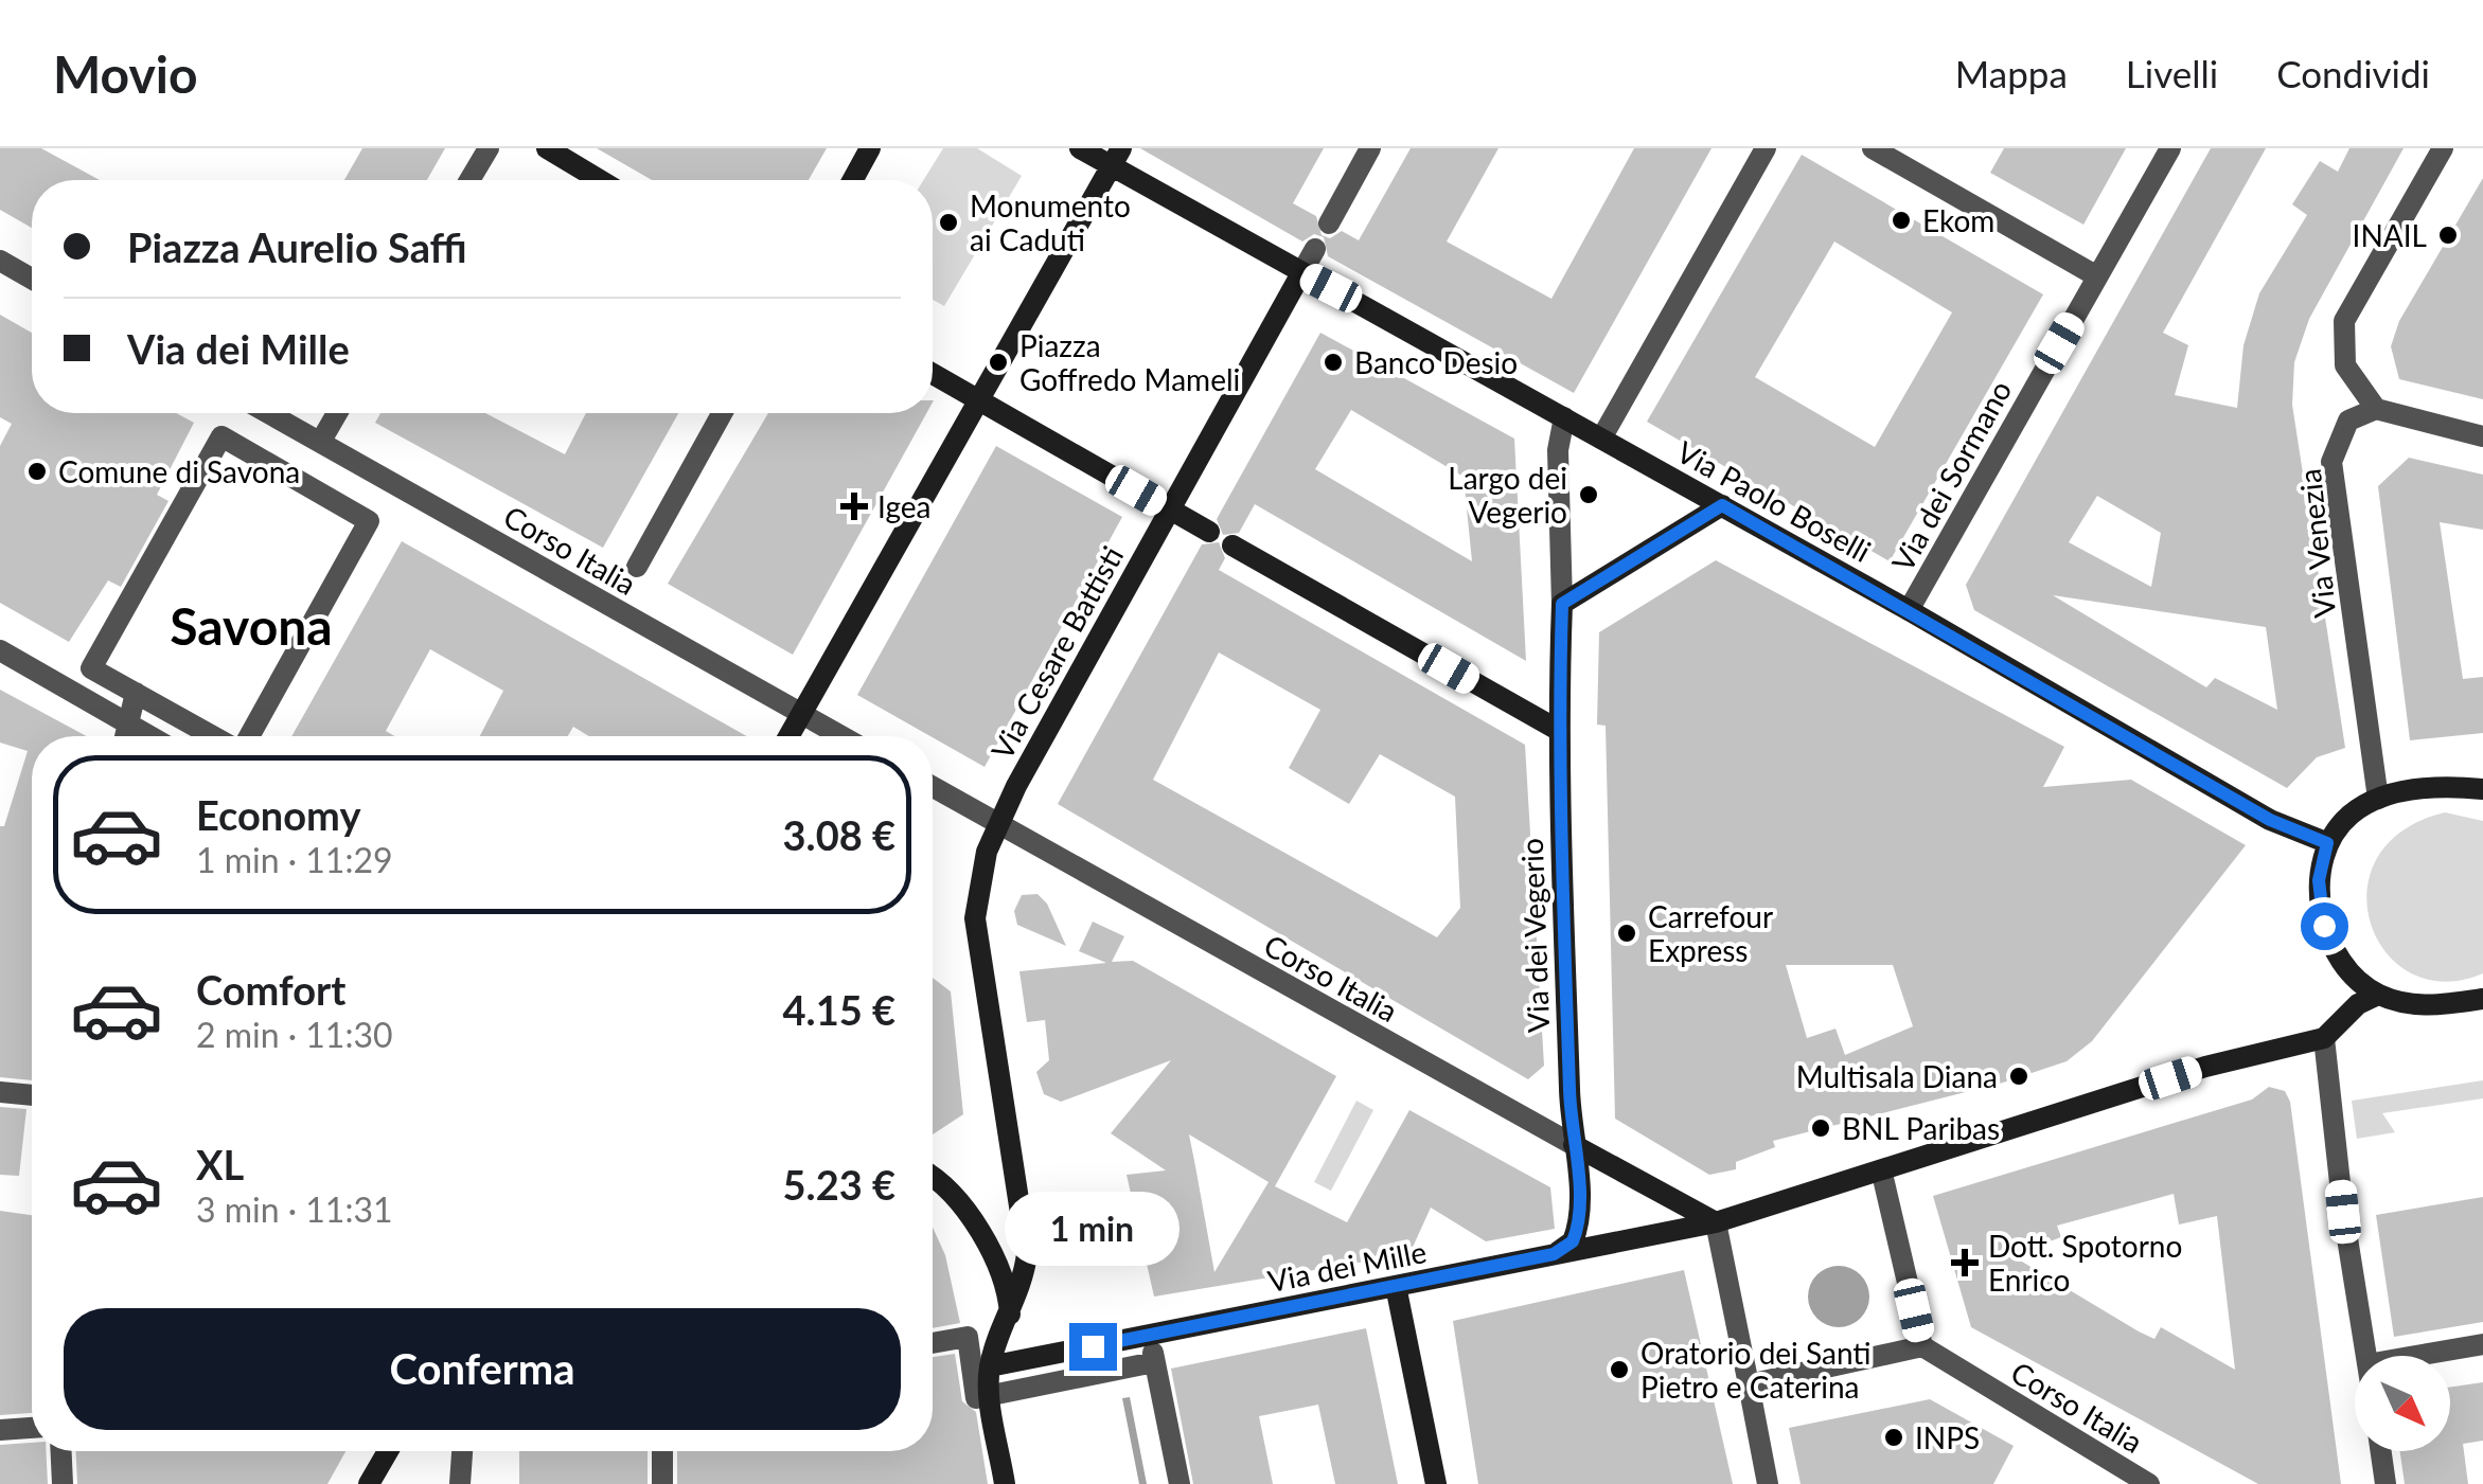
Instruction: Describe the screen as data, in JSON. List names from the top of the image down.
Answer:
{
  "streets": {
    "street": [
      "Via dei Sormano",
      "Via Paolo Boselli",
      "Via Venezia",
      "Corso Italia",
      "Via Cesare Battisti",
      "Via dei Vegerio",
      "Via dei Mille"
    ]
  },
  "crossings": [
    ["Via dei Sormano", "Via Paolo Boselli"],
    ["Via Paolo Boselli", "Via dei Vegerio"],
    ["Corso Italia", "Via Cesare Battisti"],
    ["Corso Italia", "Via dei Vegerio"],
    ["Corso Italia", "Via dei Mille"],
    ["Via Cesare Battisti", "Via dei Mille"],
    ["Via dei Vegerio", "Via dei Mille"]
  ],
  "districts": ["Savona"],
  "places": {
    "other": [
      "Ekom",
      "Monumento ai Caduti",
      "INAIL",
      "Piazza Goffredo Mameli",
      "Banco Desio",
      "Comune di Savona",
      "Largo dei Vegerio",
      "Carrefour Express",
      "Multisala Diana",
      "BNL Paribas",
      "Oratorio dei Santi Pietro e Caterina",
      "INPS"
    ],
    "health": ["Igea", "Dott. Spotorno Enrico"]
  },
  "north": "bottom right",
  "page": {
    "header": "Movio",
    "nav": ["Mappa", "Livelli", "Condividi"],
    "banner": ["Piazza Aurelio Saffi", "Via dei Mille"],
    "list": [
      {
        "name": "Economy",
        "note": "1 min · 11:29",
        "value": "3.08 €"
      },
      {
        "name": "Comfort",
        "note": "2 min · 11:30",
        "value": "4.15 €"
      },
      {
        "name": "XL",
        "note": "3 min · 11:31",
        "value": "5.23 €"
      }
    ],
    "bubble": "1 min",
    "buttons": "Conferma"
  }
}
